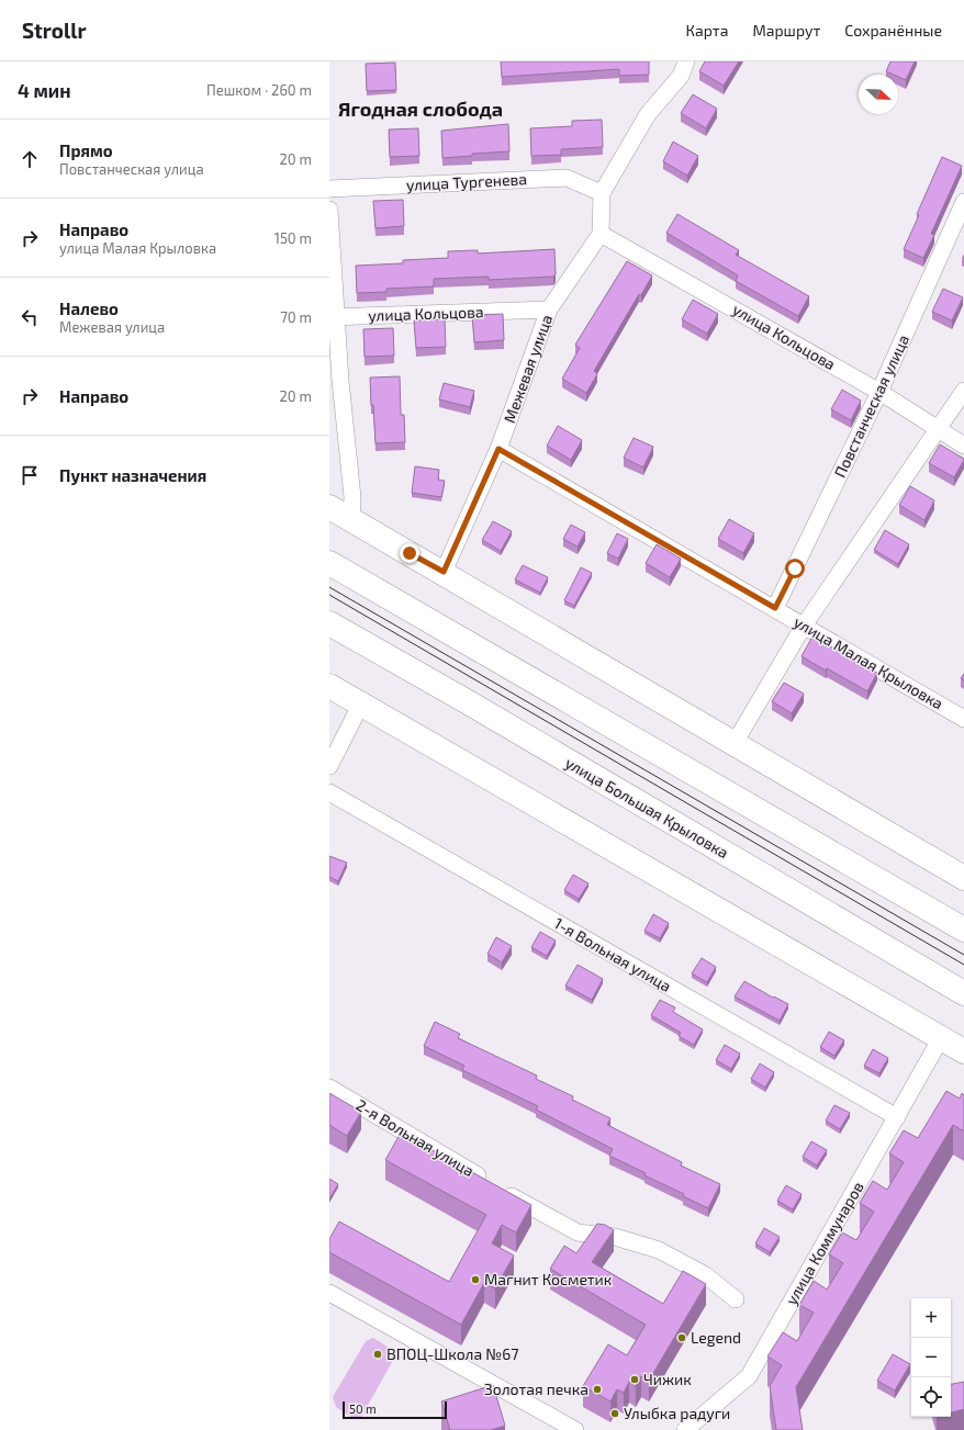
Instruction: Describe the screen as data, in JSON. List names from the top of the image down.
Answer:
{
  "streets": {
    "main road": ["улица Большая Крыловка"],
    "street": [
      "улица Тургенева",
      "улица Кольцова",
      "Межевая улица",
      "Повстанческая улица",
      "улица Малая Крыловка",
      "1-я Вольная улица",
      "2-я Вольная улица",
      "улица Коммунаров"
    ]
  },
  "crossings": [
    ["улица Кольцова", "Межевая улица"],
    ["улица Кольцова", "Повстанческая улица"],
    ["Межевая улица", "улица Малая Крыловка"],
    ["Повстанческая улица", "улица Малая Крыловка"],
    ["1-я Вольная улица", "улица Коммунаров"]
  ],
  "districts": ["Ягодная слобода"],
  "places": [
    "Магнит Косметик",
    "Legend",
    "ВПОЦ-Школа №67",
    "Чижик",
    "Золотая печка",
    "Улыбка радуги"
  ],
  "scale_bar": "50 m",
  "north": "bottom right",
  "page": {
    "header": "Strollr",
    "nav": ["Карта", "Маршрут", "Сохранённые"],
    "heading": ["4 мин", "Пешком · 260 m"],
    "list": [
      ["Прямо", "Повстанческая улица", "20 m"],
      ["Направо", "улица Малая Крыловка", "150 m"],
      ["Налево", "Межевая улица", "70 m"],
      ["Направо", "20 m"],
      "Пункт назначения"
    ],
    "map_buttons": ["+", "−"],
    "scale": "50 m"
  }
}
